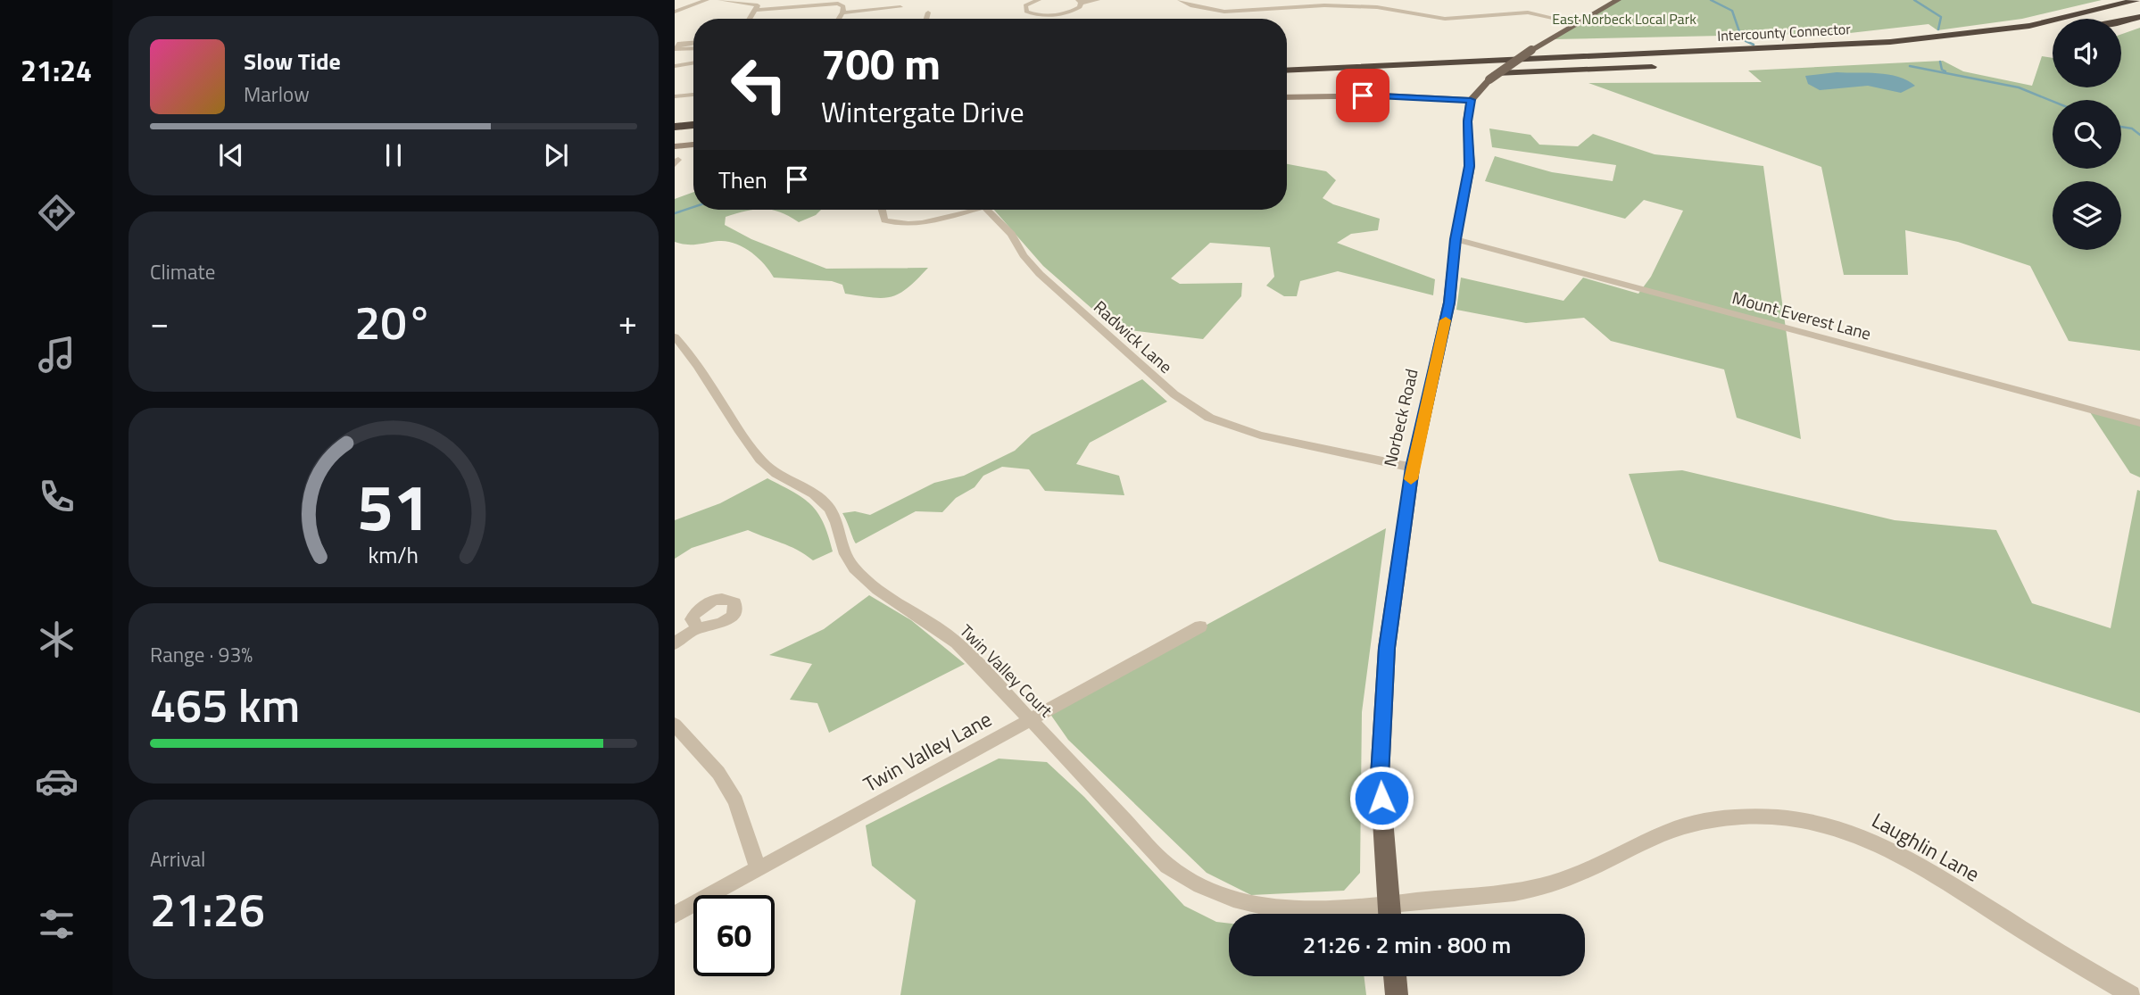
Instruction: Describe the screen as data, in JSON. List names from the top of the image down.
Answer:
{
  "streets": {
    "highway": ["Intercounty Connector"],
    "main road": ["Norbeck Road"],
    "street": [
      "Mount Everest Lane",
      "Radwick Lane",
      "Twin Valley Court",
      "Twin Valley Lane",
      "Laughlin Lane"
    ]
  },
  "crossings": [
    ["Mount Everest Lane", "Norbeck Road"],
    ["Radwick Lane", "Norbeck Road"],
    ["Norbeck Road", "Twin Valley Court"],
    ["Norbeck Road", "Laughlin Lane"],
    ["Twin Valley Court", "Twin Valley Lane"],
    ["Twin Valley Court", "Laughlin Lane"]
  ],
  "parks": ["East Norbeck Local Park"],
  "page": {
    "tabs": "21:24",
    "turn": ["700 m", "Wintergate Drive"],
    "song": ["Slow Tide", "Marlow"],
    "then": "Then",
    "tile": [
      "Climate",
      ["Range · 93%", "465 km"],
      ["Arrival", "21:26"]
    ],
    "heat": ["−", "20°", "+"],
    "limit": "60",
    "trip": "21:26 · 2 min · 800 m",
    "gauge": ["51", "km/h"]
  }
}
